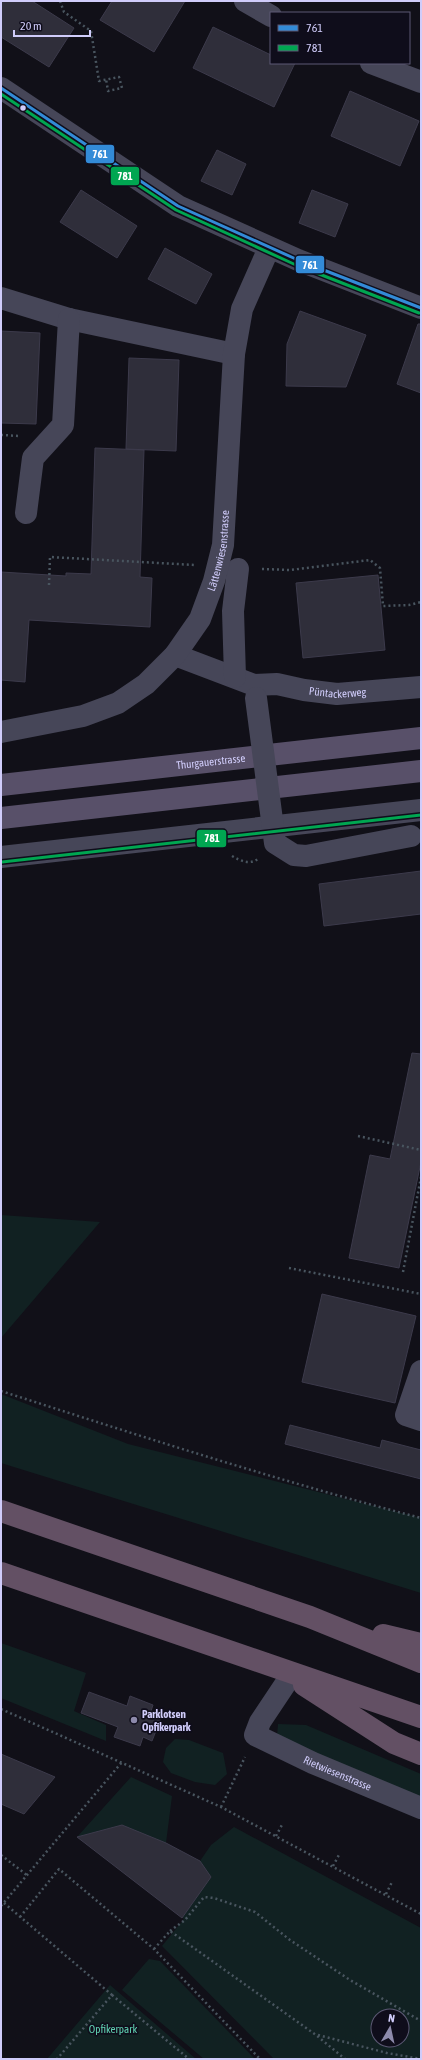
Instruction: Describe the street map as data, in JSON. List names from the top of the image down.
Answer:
{
  "streets": {
    "main road": ["Thurgauerstrasse"],
    "street": ["Lättenwiesenstrasse", "Püntackerweg", "Rietwiesenstrasse"]
  },
  "crossings": [
    ["Lättenwiesenstrasse", "Püntackerweg"]
  ],
  "parks": ["Opfikerpark"],
  "places": ["Parklotsen Opfikerpark"],
  "lines": ["transit line 761", "transit line 781"],
  "legend": ["761", "781"],
  "scale_bar": "20 m",
  "north": "top"
}
